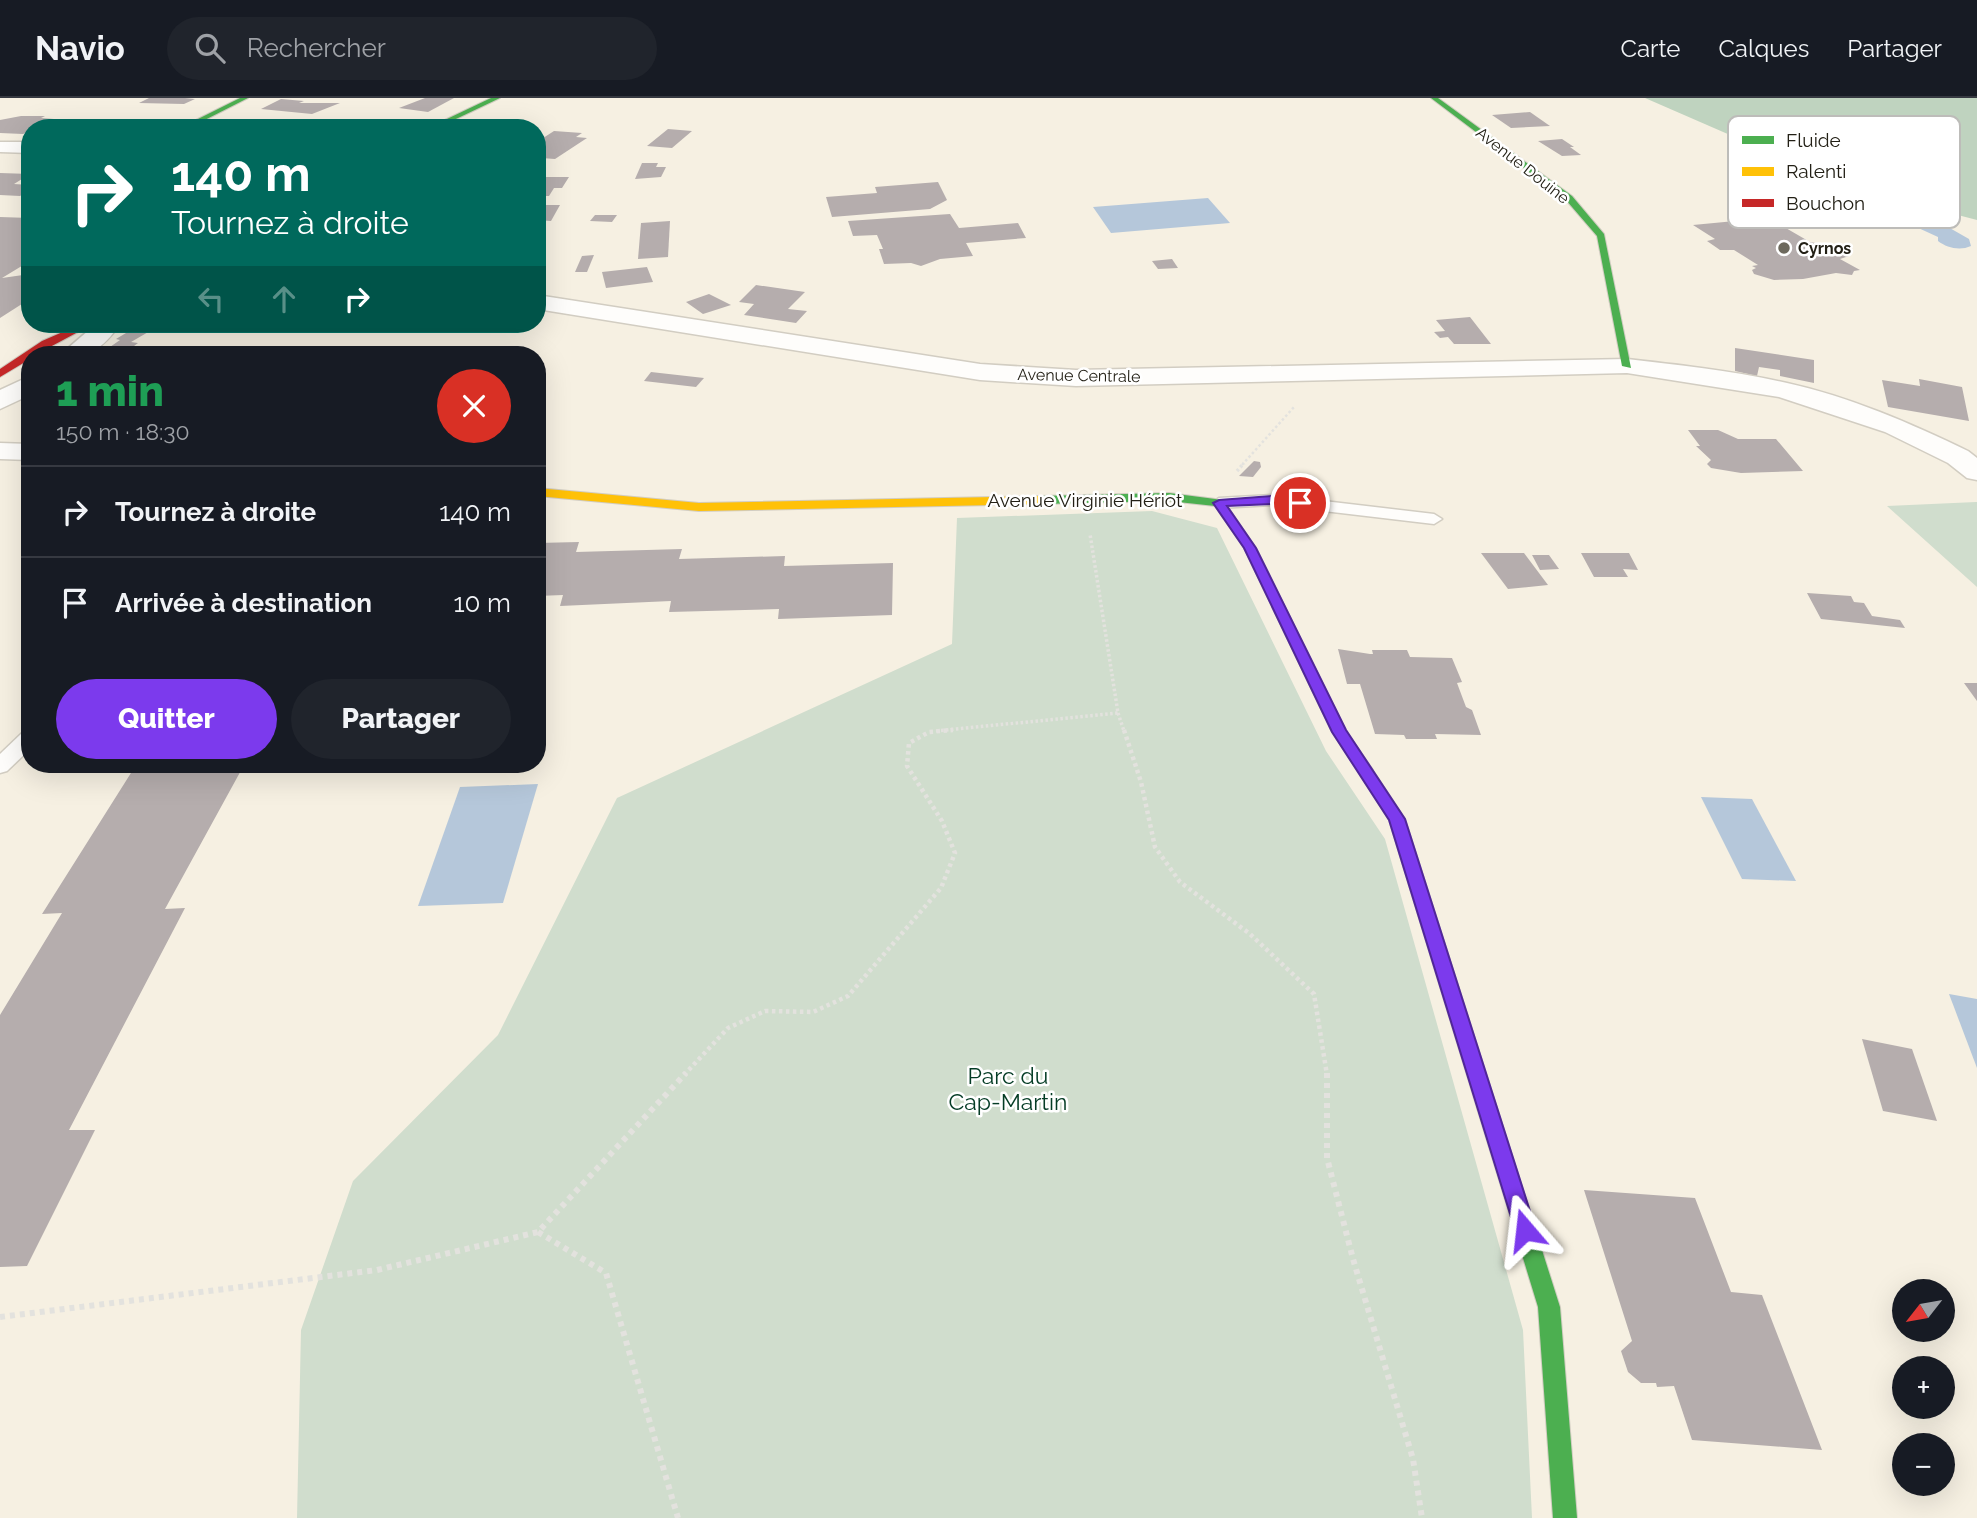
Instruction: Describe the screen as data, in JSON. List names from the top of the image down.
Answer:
{
  "streets": {
    "street": ["Avenue Douine", "Avenue Centrale", "Avenue Virginie Hériot"]
  },
  "crossings": [
    ["Avenue Douine", "Avenue Centrale"]
  ],
  "parks": ["Parc du Cap-Martin"],
  "places": ["Cyrnos"],
  "legend": ["Fluide", "Ralenti", "Bouchon"],
  "north": "bottom left",
  "page": {
    "header": "Navio",
    "search": "Rechercher",
    "nav": ["Carte", "Calques", "Partager"],
    "turn": ["140 m", "Tournez à droite"],
    "heading": ["1 min", "150 m · 18:30"],
    "list": [
      {
        "name": "Tournez à droite",
        "value": "140 m"
      },
      {
        "name": "Arrivée à destination",
        "value": "10 m"
      }
    ],
    "buttons": ["Quitter", "Partager"],
    "map_buttons": ["+", "−"]
  }
}
